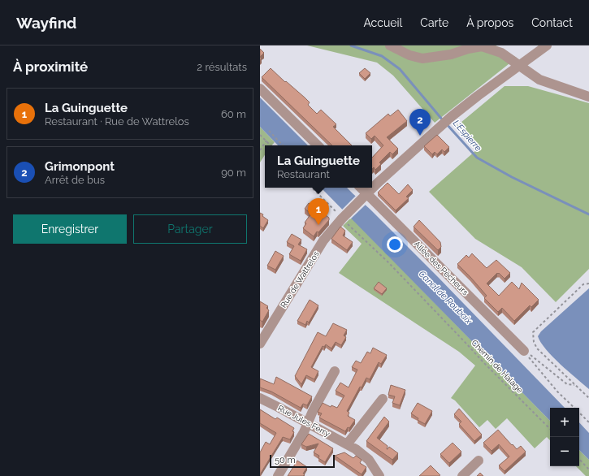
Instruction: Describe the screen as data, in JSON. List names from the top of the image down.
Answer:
{
  "streets": {
    "street": ["Allée des Pêcheurs", "Rue de Wattrelos", "Rue Jules Ferry"],
    "path": ["Chemin de Halage"]
  },
  "crossings": [
    ["Allée des Pêcheurs", "Rue de Wattrelos"],
    ["Rue de Wattrelos", "Chemin de Halage"]
  ],
  "water": ["L'Espierre", "Canal de Roubaix"],
  "scale_bar": "50 m",
  "page": {
    "header": "Wayfind",
    "nav": [
      "Accueil",
      "Carte",
      "À propos",
      "Contact"
    ],
    "heading": ["À proximité", "2 résultats"],
    "list": [
      {
        "mark": "1",
        "name": "La Guinguette",
        "note": "Restaurant · Rue de Wattrelos",
        "value": "60 m"
      },
      {
        "mark": "2",
        "name": "Grimonpont",
        "note": "Arrêt de bus",
        "value": "90 m"
      }
    ],
    "pins": ["2", "1"],
    "popup": ["La Guinguette", "Restaurant"],
    "buttons": ["Enregistrer", "Partager"],
    "map_buttons": ["+", "−"],
    "scale": "50 m"
  }
}
